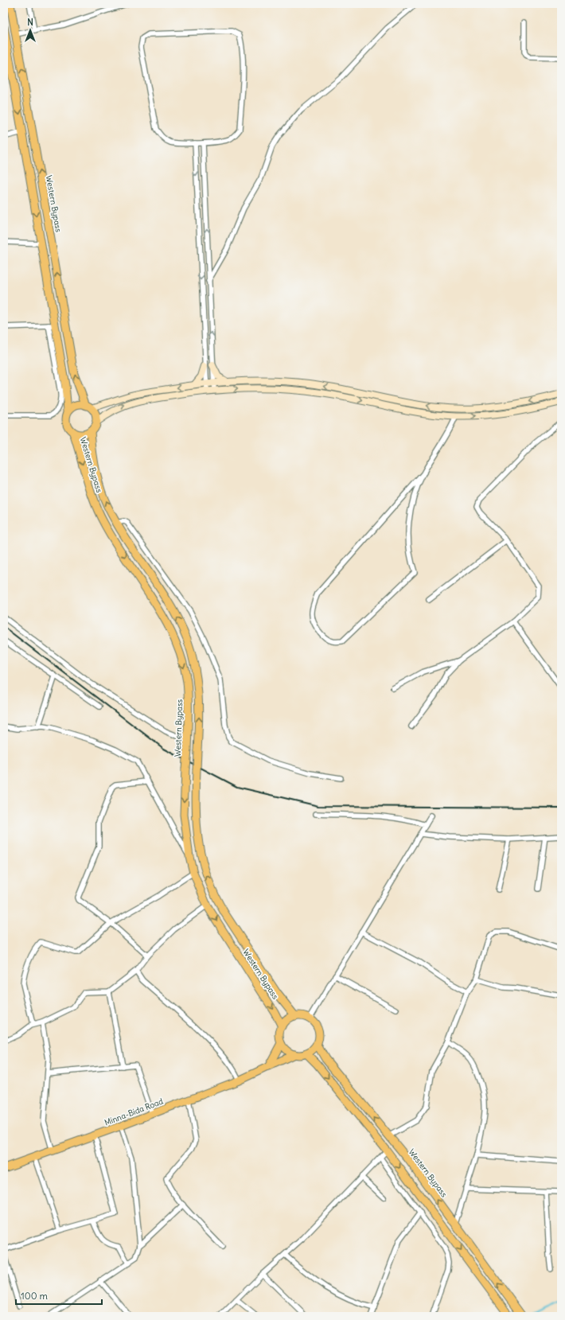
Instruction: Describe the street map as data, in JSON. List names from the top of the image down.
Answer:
{
  "streets": {
    "main road": ["Western Bypass", "Minna-Bida Road"]
  },
  "crossings": [
    ["Western Bypass", "Minna-Bida Road"]
  ],
  "scale_bar": "100 m",
  "north": "top"
}
